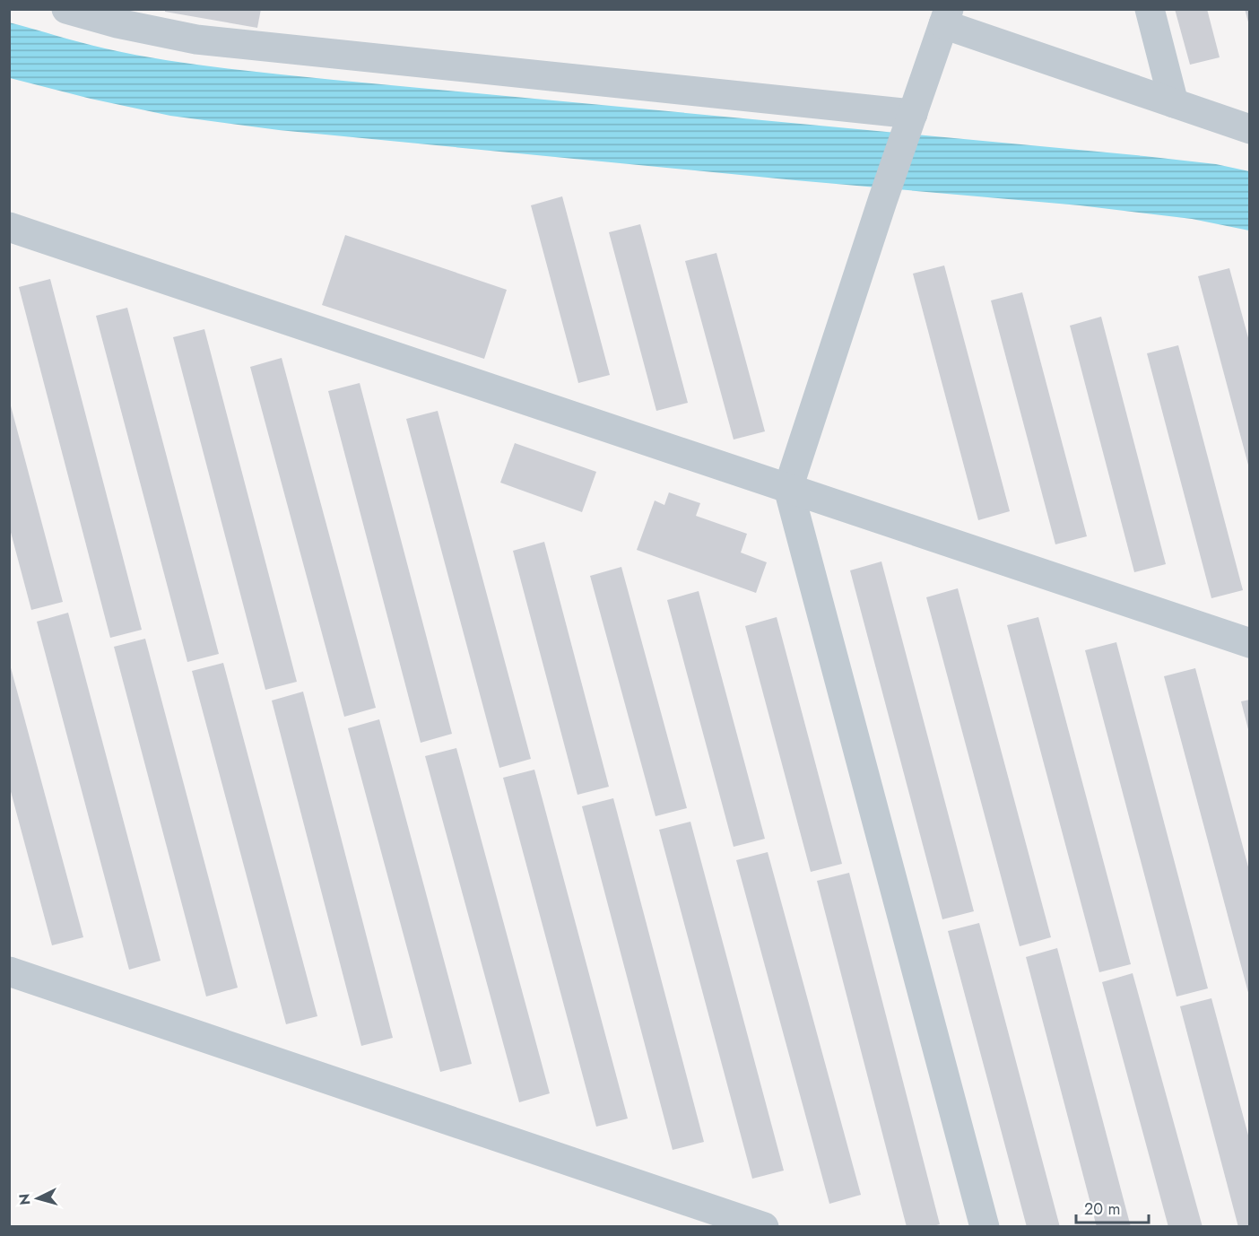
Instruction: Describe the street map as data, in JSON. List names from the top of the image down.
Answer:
{
  "scale_bar": "20 m",
  "north": "left"
}
